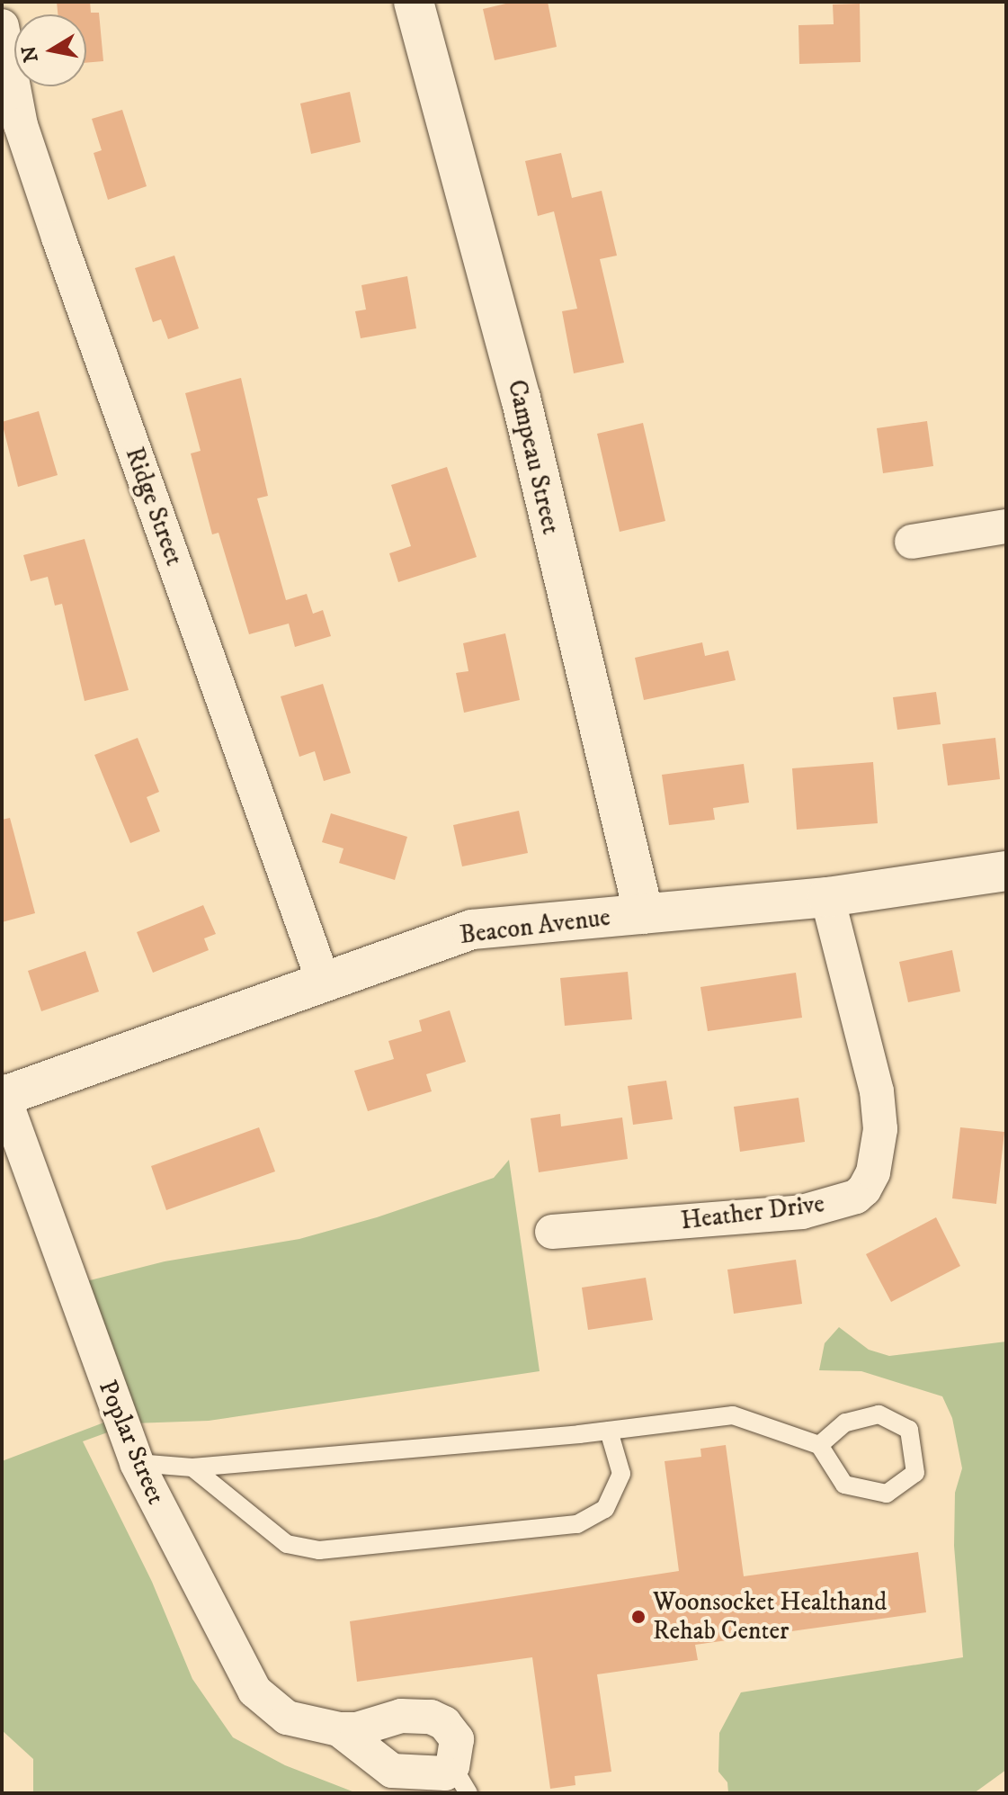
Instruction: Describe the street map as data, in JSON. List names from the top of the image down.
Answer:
{
  "streets": {
    "street": [
      "Campeau Street",
      "Ridge Street",
      "Beacon Avenue",
      "Heather Drive",
      "Poplar Street"
    ]
  },
  "crossings": [
    ["Campeau Street", "Beacon Avenue"],
    ["Ridge Street", "Beacon Avenue"],
    ["Beacon Avenue", "Heather Drive"],
    ["Beacon Avenue", "Poplar Street"]
  ],
  "places": ["Woonsocket Healthand Rehab Center"],
  "north": "left"
}
